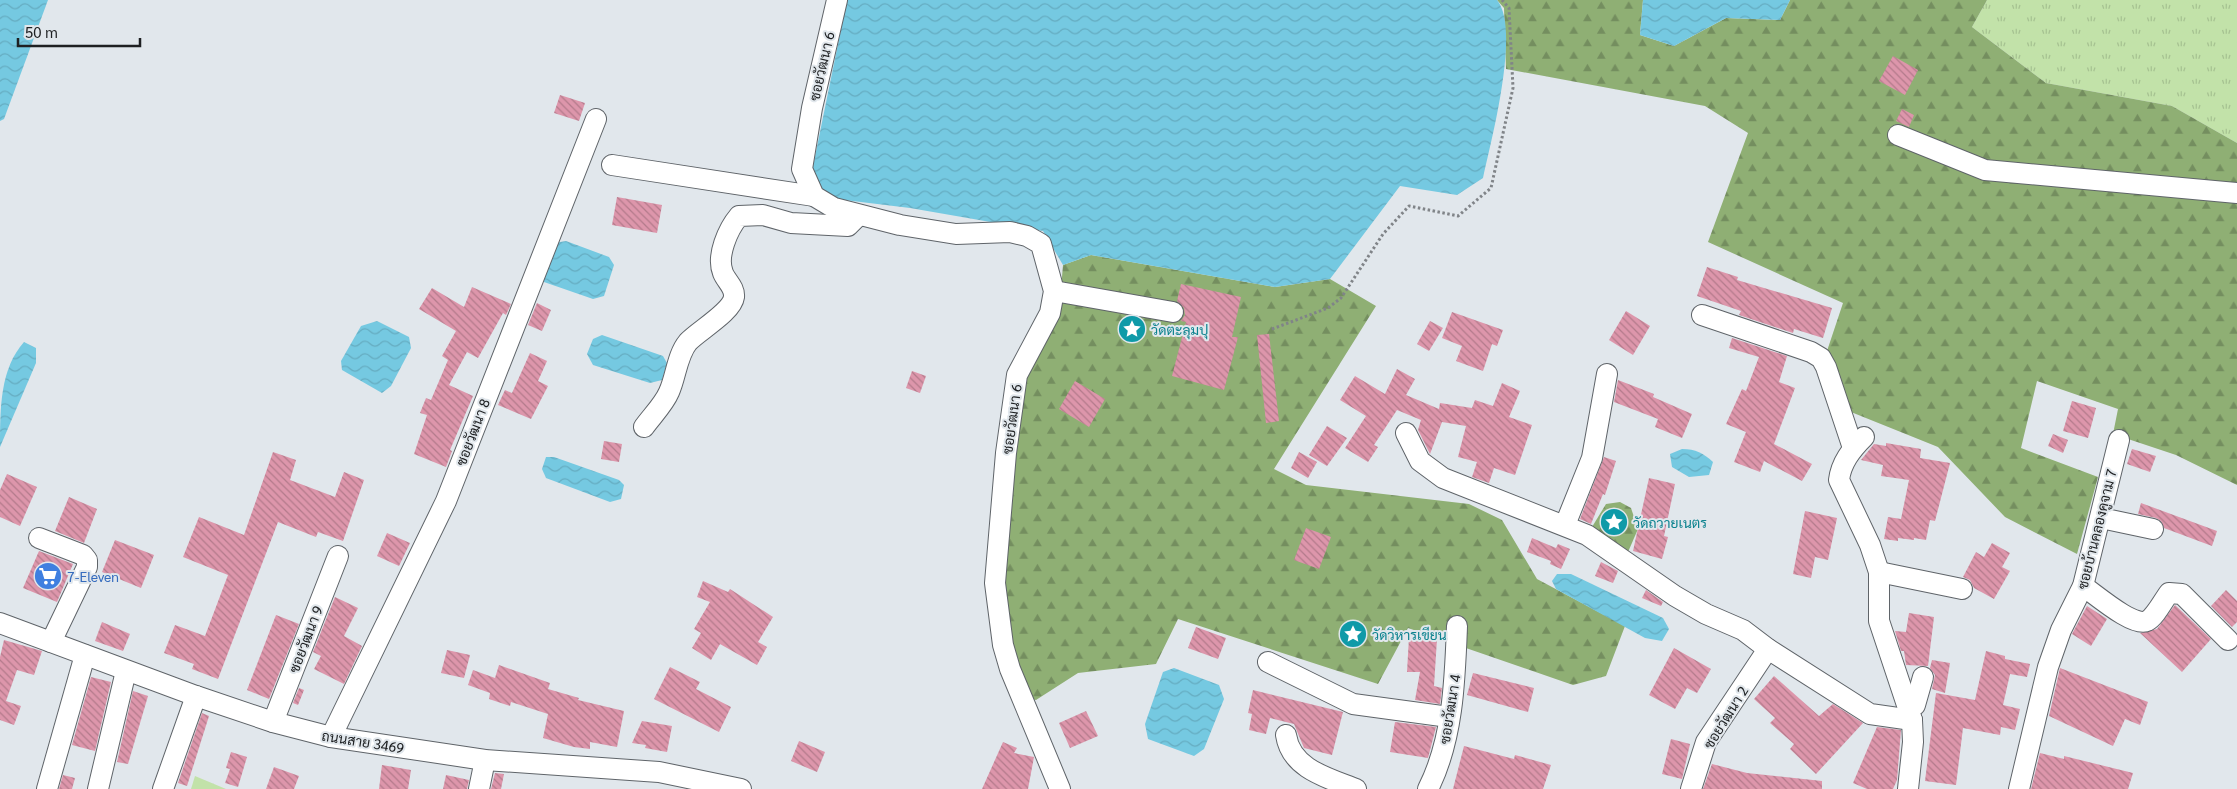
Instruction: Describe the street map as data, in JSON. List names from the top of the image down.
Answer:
{
  "streets": {
    "street": [
      "ซอยวัฒนา 6",
      "ซอยวัฒนา 8",
      "ซอยบ้านคลองคูจาม 7",
      "ซอยวัฒนา 9",
      "ซอยวัฒนา 4",
      "ซอยวัฒนา 2",
      "ถนนสาย 3469"
    ]
  },
  "crossings": [
    ["ซอยวัฒนา 8", "ถนนสาย 3469"],
    ["ซอยวัฒนา 9", "ถนนสาย 3469"]
  ],
  "places": {
    "place": ["วัดตะลุมปุ", "วัดถวายเนตร", "วัดวิหารเขียน"],
    "supermarket": ["7-Eleven"]
  },
  "scale_bar": "50 m"
}
